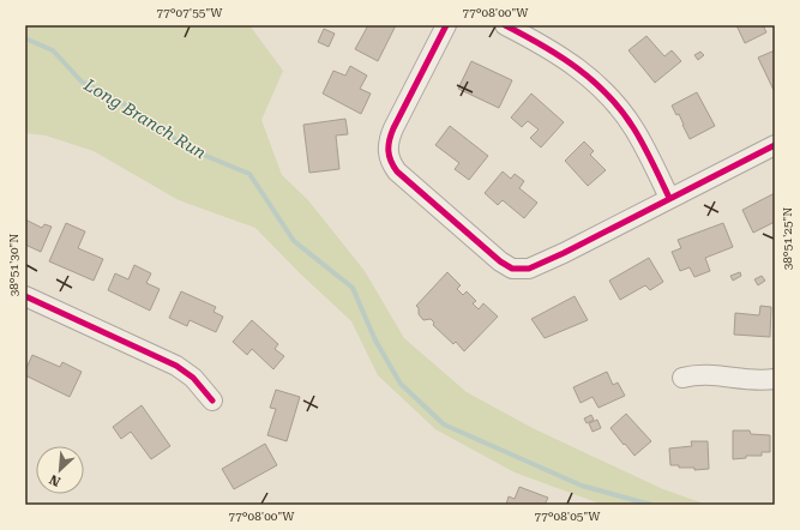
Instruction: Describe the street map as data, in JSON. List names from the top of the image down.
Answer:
{
  "water": ["Long Branch Run"],
  "north": "bottom left",
  "coordinates": [
    "77°07'55\"W",
    "77°08'00\"W",
    "38°51'25\"N",
    "38°51'30\"N",
    "77°08'05\"W"
  ]
}
